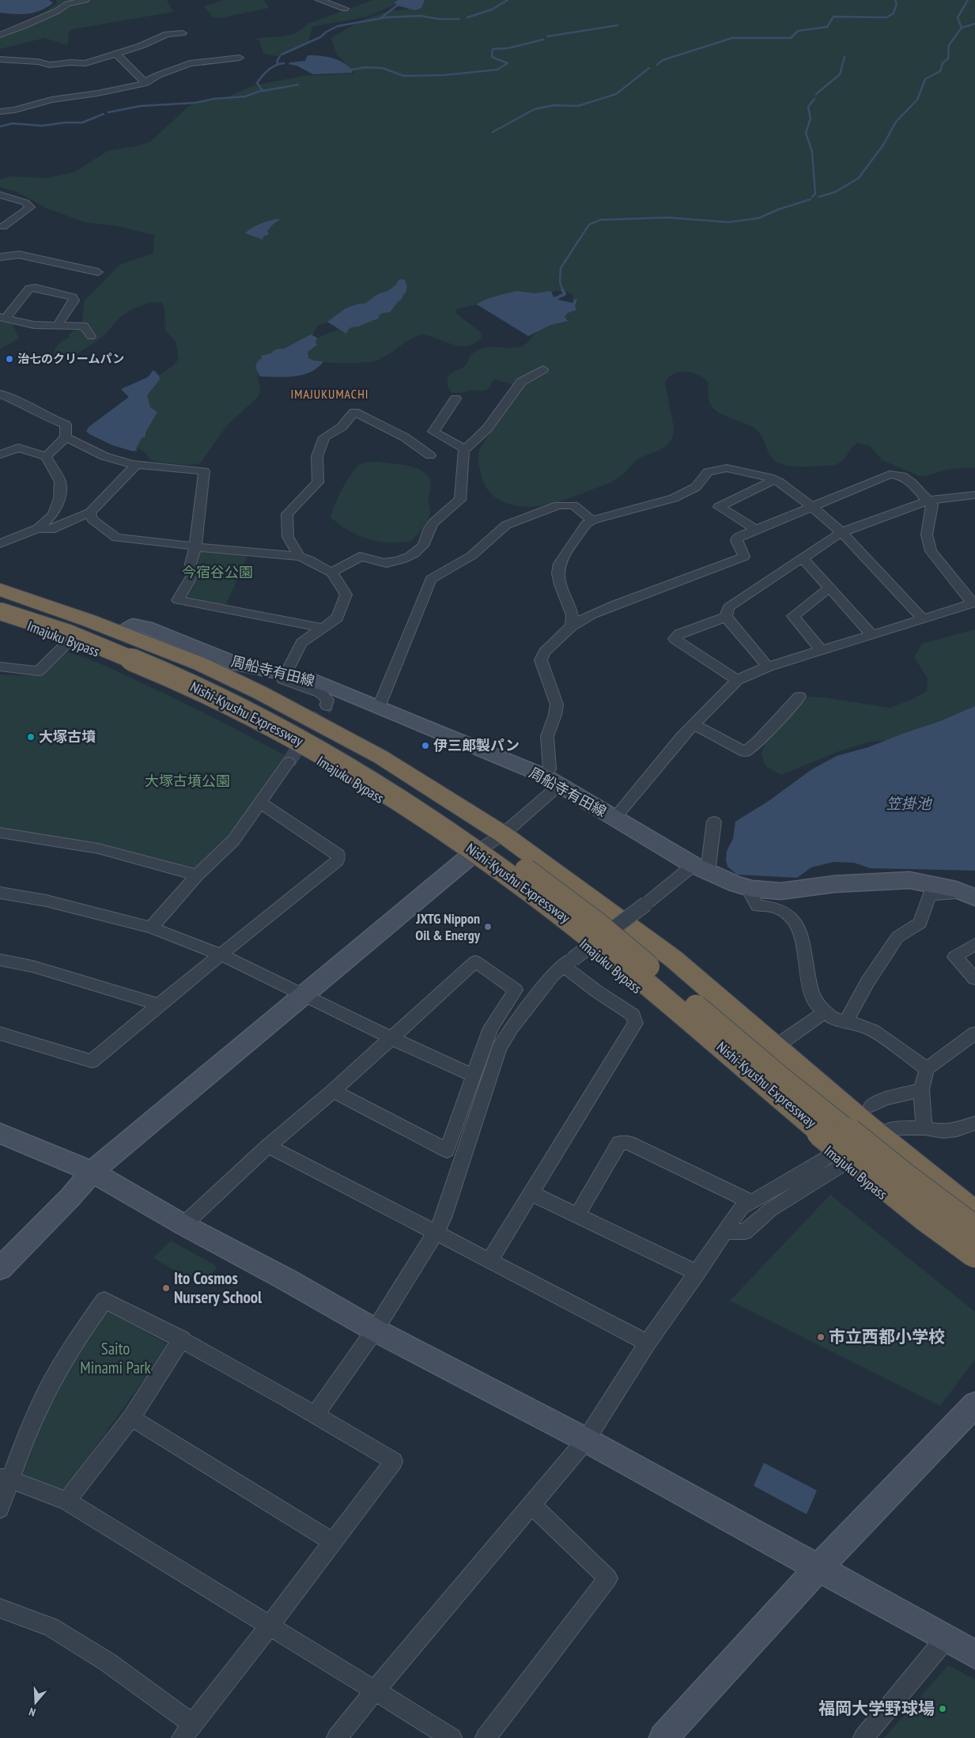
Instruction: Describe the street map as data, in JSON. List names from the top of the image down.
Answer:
{
  "streets": {
    "highway": ["Imajuku Bypass", "Nishi-Kyushu Expressway"],
    "street": ["周船寺有田線"]
  },
  "crossings": [
    ["Imajuku Bypass", "周船寺有田線"]
  ],
  "districts": ["IMAJUKUMACHI"],
  "water": ["笠掛池"],
  "parks": ["今宿谷公園", "大塚古墳公園", "Saito Minami Park"],
  "places": [
    "治七のクリームパン",
    "大塚古墳",
    "伊三郎製パン",
    "JXTG Nippon Oil & Energy",
    "Ito Cosmos Nursery School",
    "市立西都小学校",
    "福岡大学野球場"
  ],
  "north": "bottom"
}
